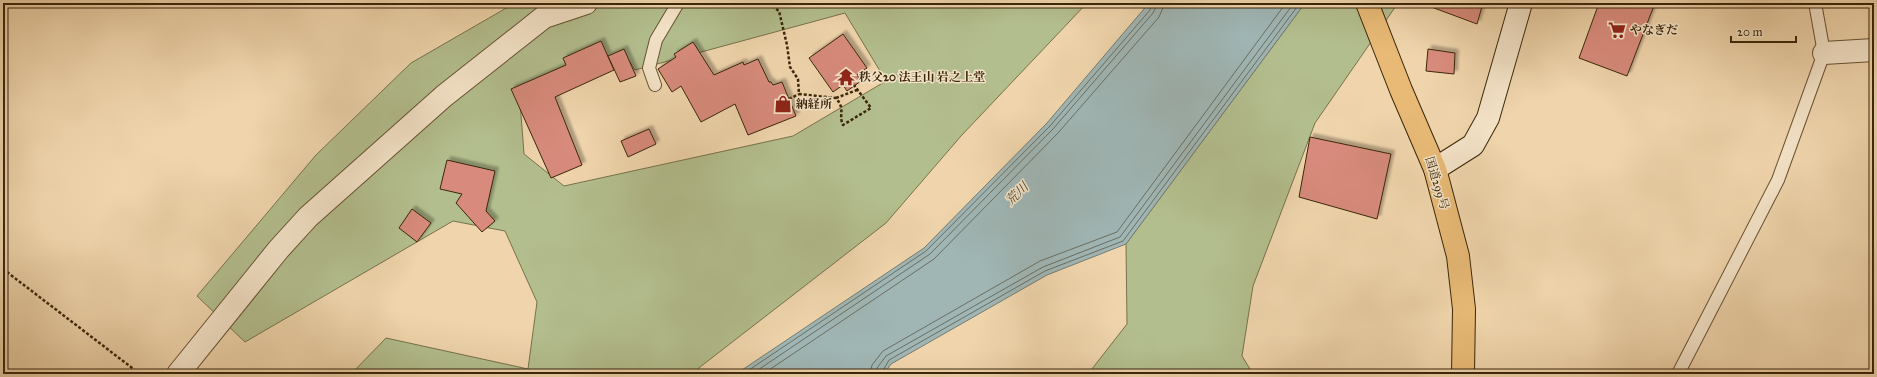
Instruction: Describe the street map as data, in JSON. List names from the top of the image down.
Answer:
{
  "streets": {
    "highway": ["国道299号"]
  },
  "water": ["荒川"],
  "places": {
    "supermarket": ["やなぎだ"],
    "temple": ["秩父20 法王山 岩之上堂"],
    "shop": ["納経所"]
  },
  "scale_bar": "20 m"
}
